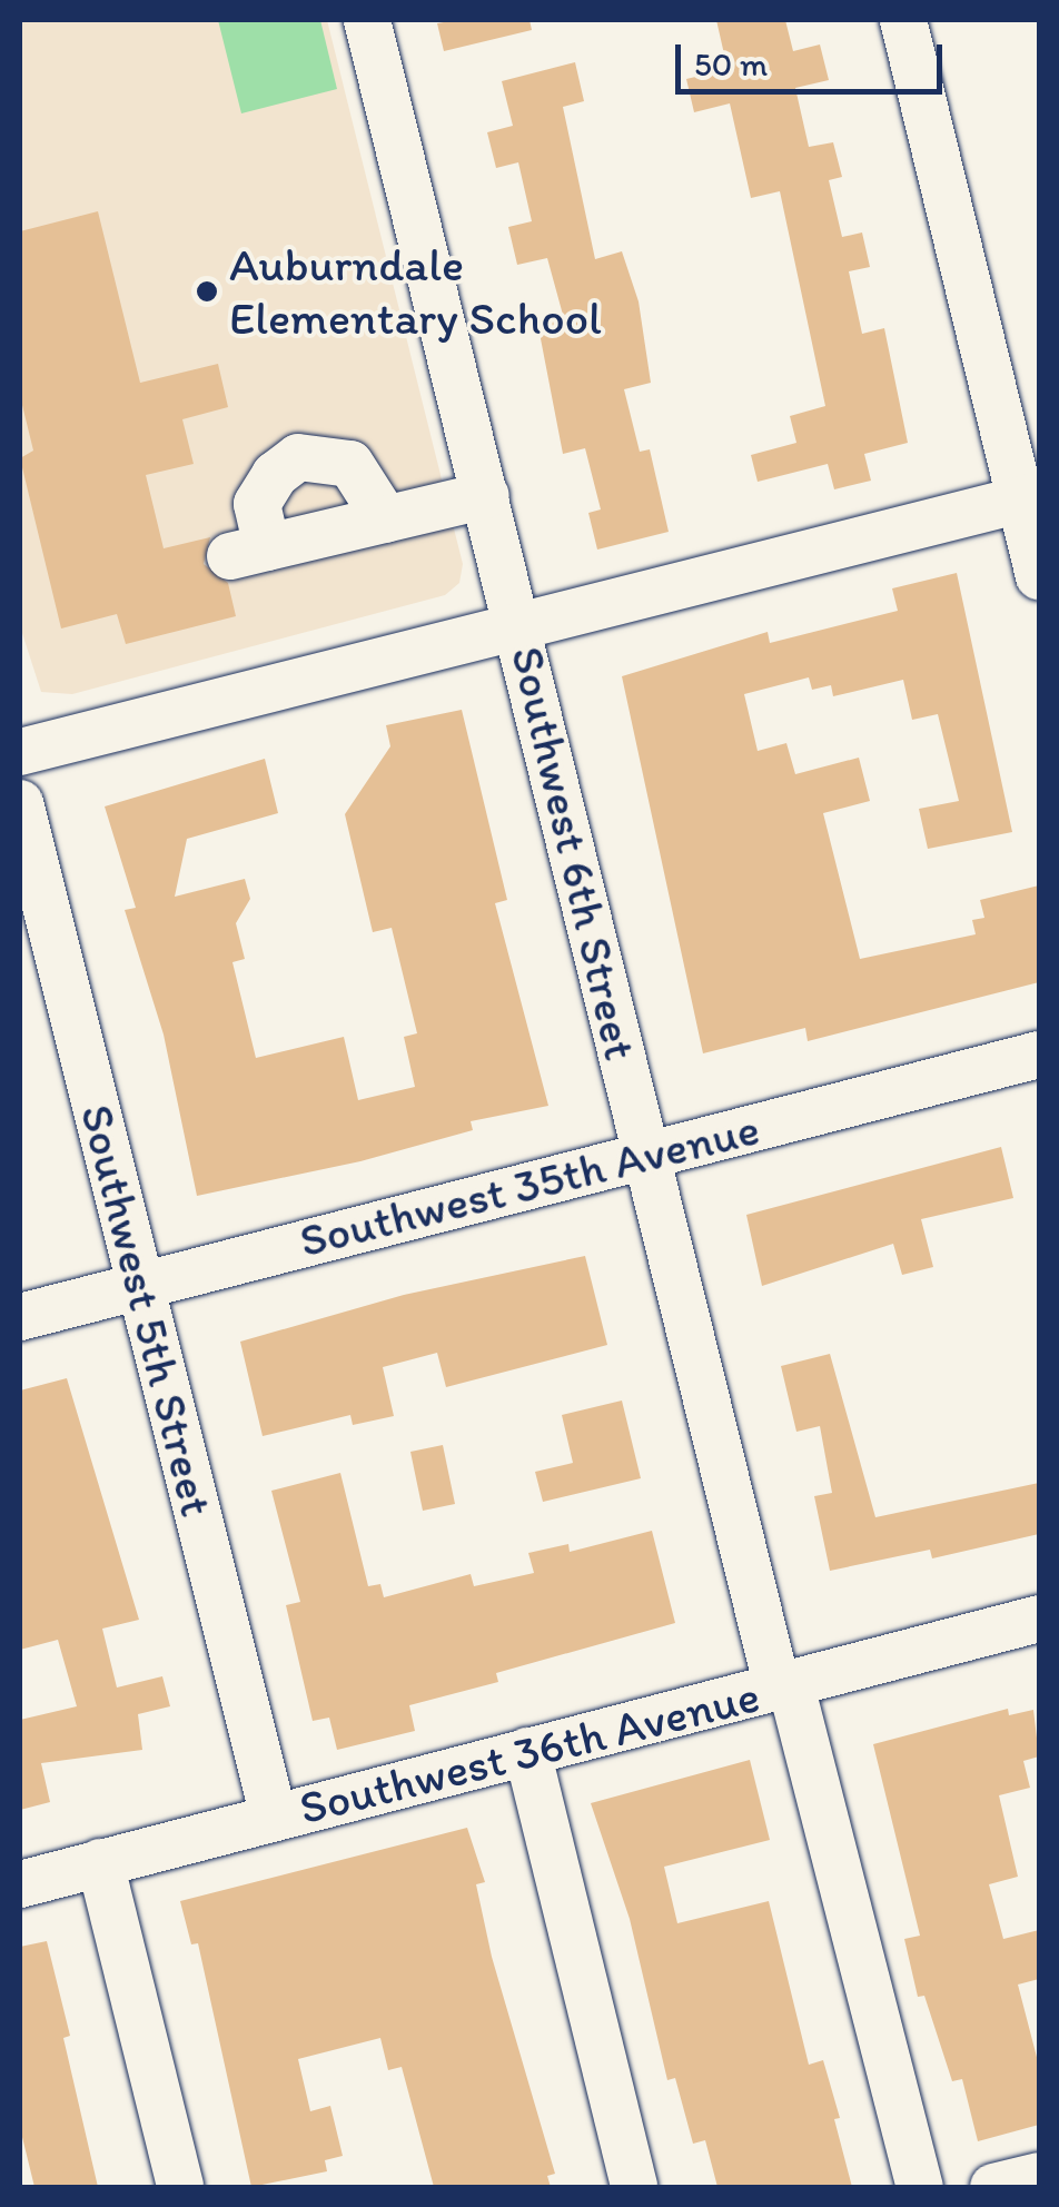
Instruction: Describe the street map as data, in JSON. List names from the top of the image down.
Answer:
{
  "streets": {
    "street": [
      "Southwest 6th Street",
      "Southwest 35th Avenue",
      "Southwest 5th Street",
      "Southwest 36th Avenue"
    ]
  },
  "crossings": [
    ["Southwest 6th Street", "Southwest 35th Avenue"],
    ["Southwest 6th Street", "Southwest 36th Avenue"],
    ["Southwest 35th Avenue", "Southwest 5th Street"],
    ["Southwest 5th Street", "Southwest 36th Avenue"]
  ],
  "places": ["Auburndale Elementary School"],
  "scale_bar": "50 m"
}
